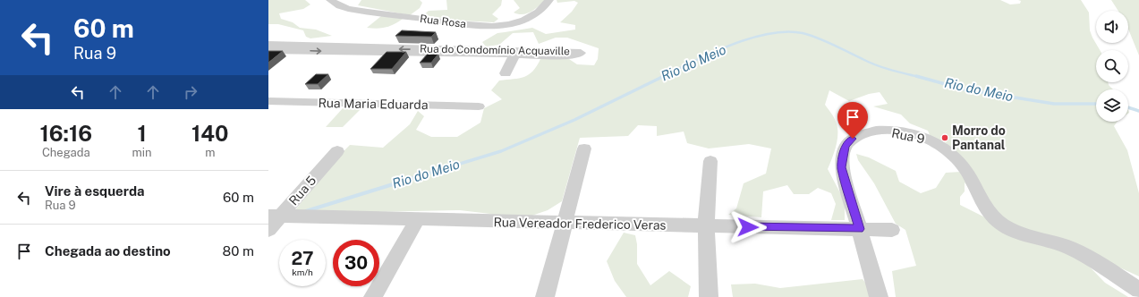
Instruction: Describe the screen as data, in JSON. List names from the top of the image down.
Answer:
{
  "streets": {
    "street": [
      "Rua Rosa",
      "Rua do Condomínio Acquaville",
      "Rua Maria Eduarda",
      "Rua 9",
      "Rua 5",
      "Rua Vereador Frederico Veras"
    ]
  },
  "crossings": [
    ["Rua 9", "Rua Vereador Frederico Veras"],
    ["Rua 5", "Rua Vereador Frederico Veras"]
  ],
  "water": ["Rio do Meio"],
  "places": ["Morro do Pantanal"],
  "page": {
    "turn": ["60 m", "Rua 9"],
    "eta": [
      "16:16",
      "Chegada",
      "1",
      "min",
      "140",
      "m"
    ],
    "list": [
      {
        "name": "Vire à esquerda",
        "note": "Rua 9",
        "value": "60 m"
      },
      {
        "name": "Chegada ao destino",
        "value": "80 m"
      }
    ],
    "speed": "27 km/h",
    "limit": "30"
  }
}
